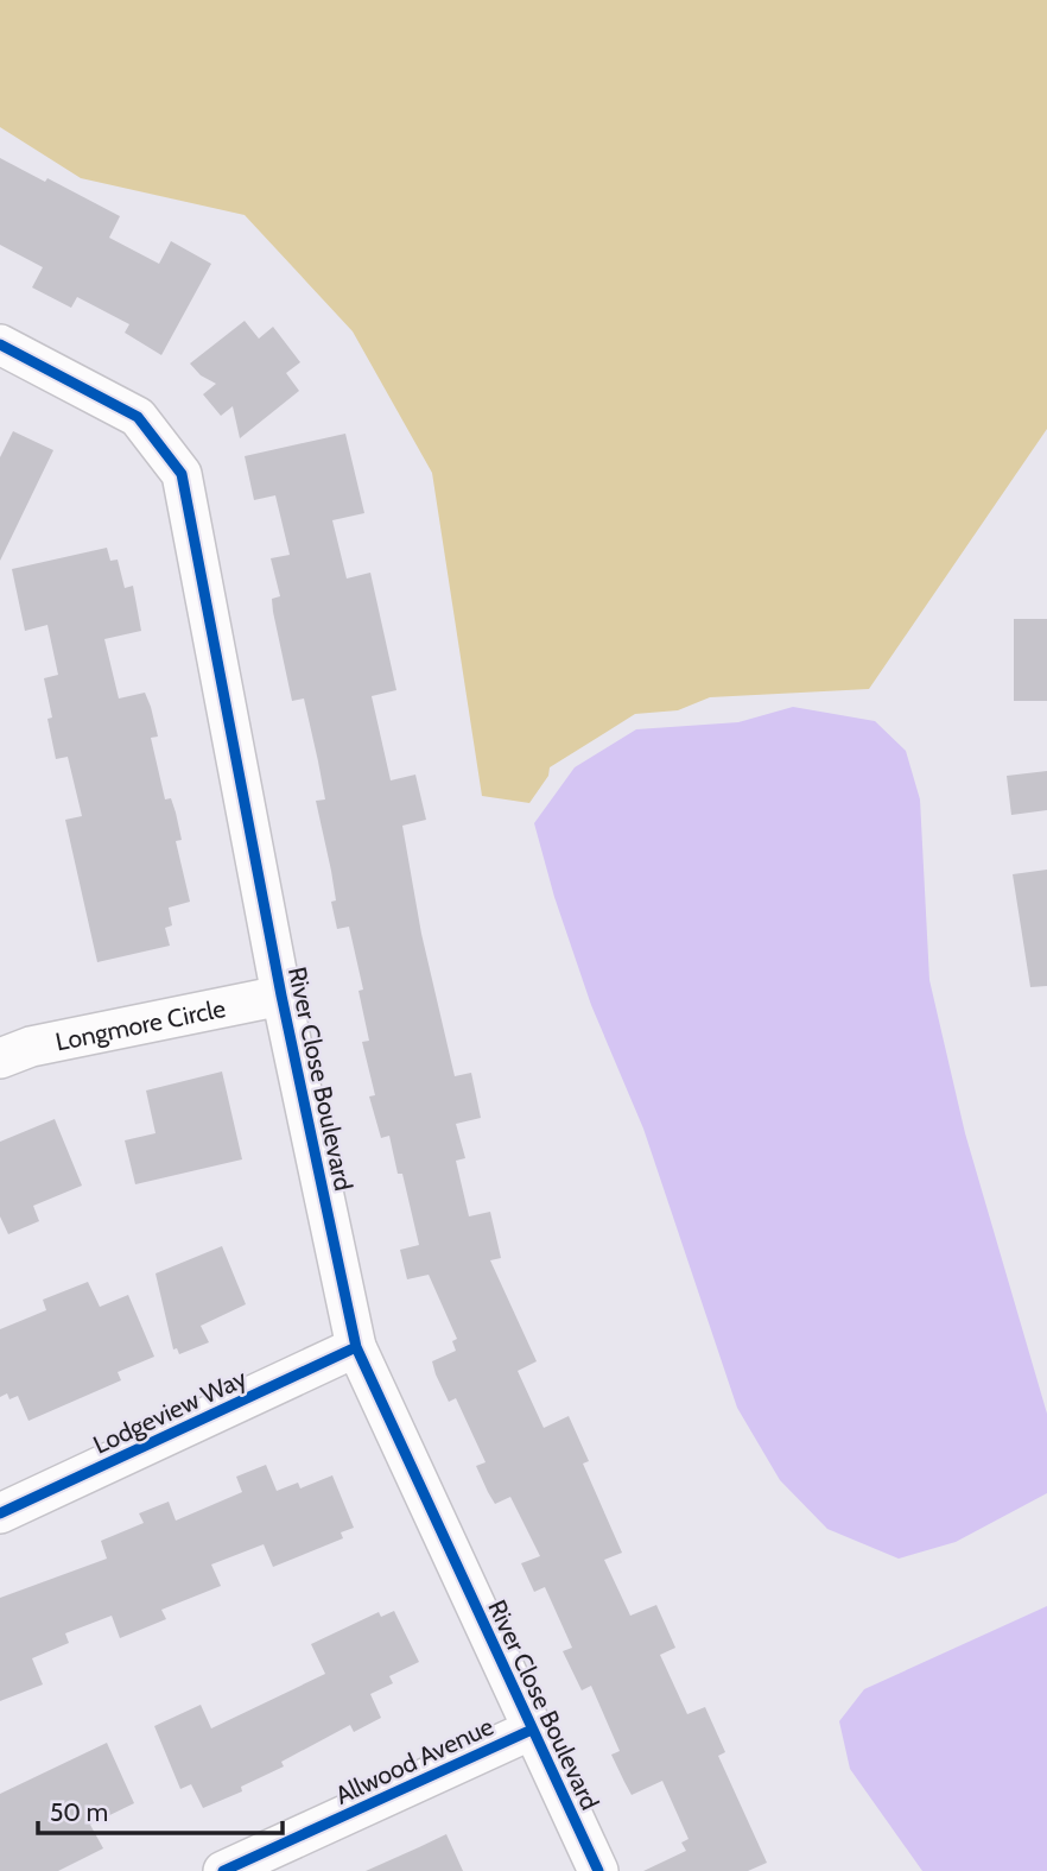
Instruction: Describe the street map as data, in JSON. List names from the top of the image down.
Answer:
{
  "streets": {
    "street": [
      "Longmore Circle",
      "River Close Boulevard",
      "Lodgeview Way",
      "Allwood Avenue"
    ]
  },
  "crossings": [
    ["Longmore Circle", "River Close Boulevard"],
    ["River Close Boulevard", "Lodgeview Way"],
    ["River Close Boulevard", "Allwood Avenue"]
  ],
  "scale_bar": "50 m"
}
